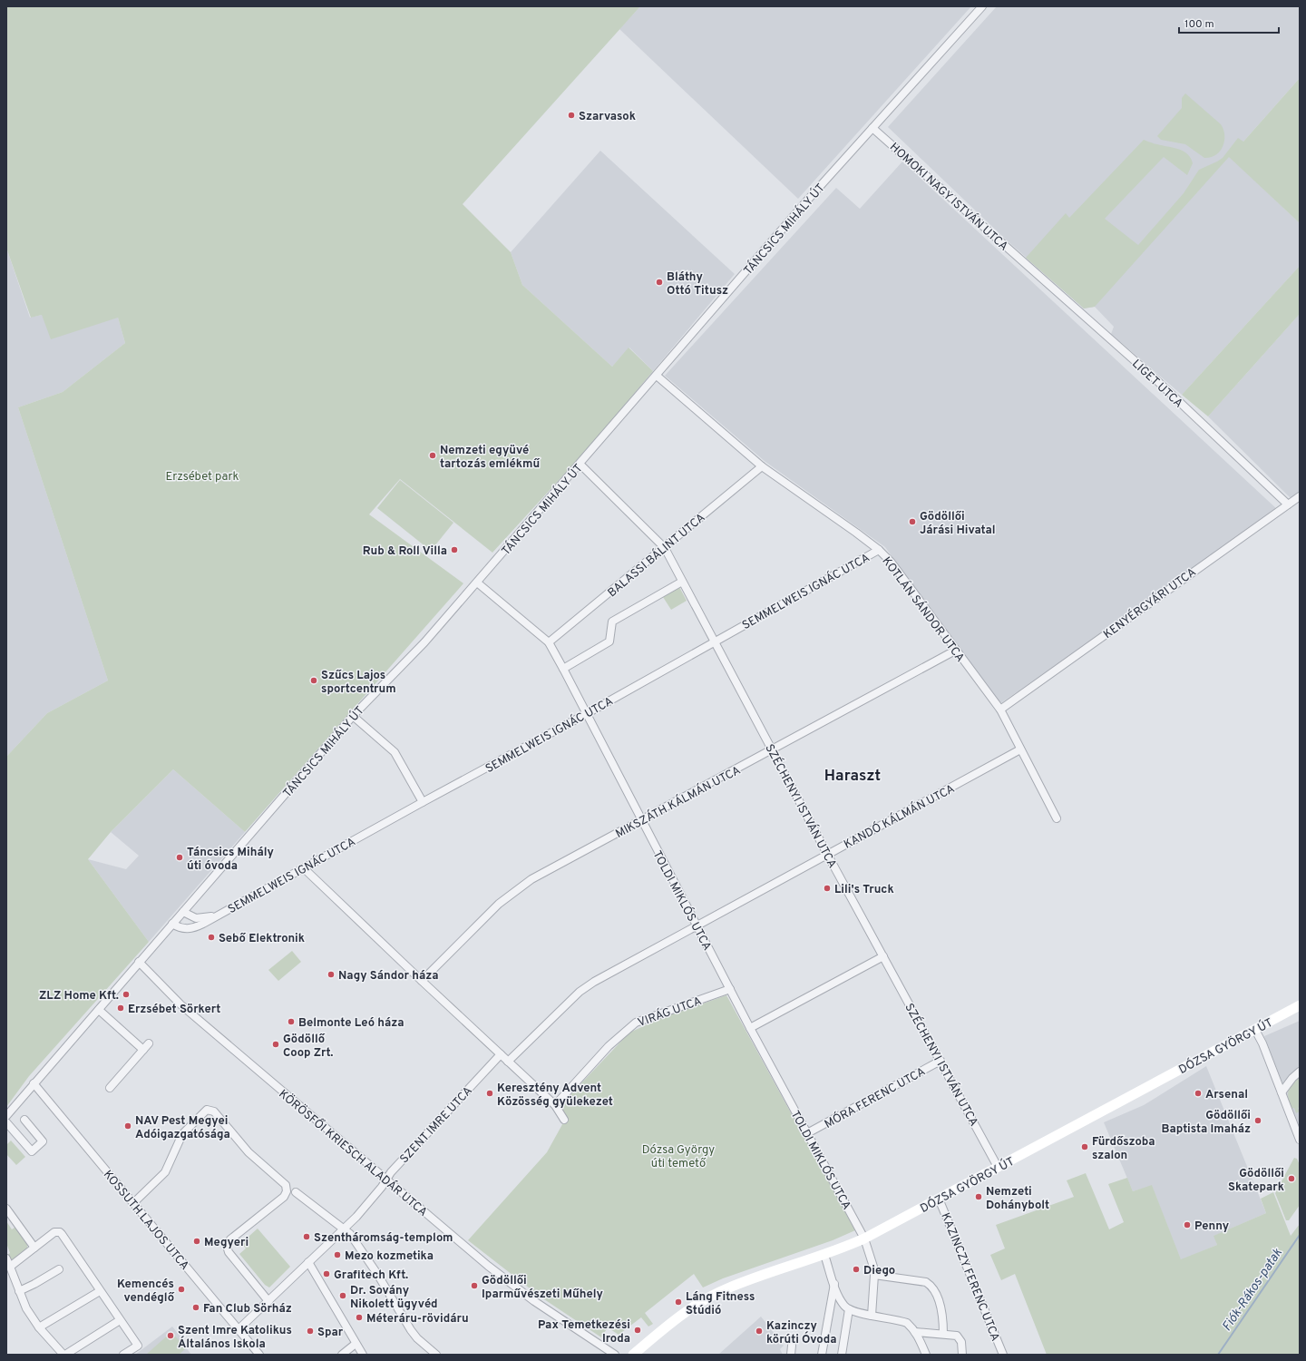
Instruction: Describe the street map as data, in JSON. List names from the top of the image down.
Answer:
{
  "streets": {
    "main road": ["DÓZSA GYÖRGY ÚT"],
    "street": [
      "HOMOKI NAGY ISTVÁN UTCA",
      "TÁNCSICS MIHÁLY ÚT",
      "LIGET UTCA",
      "BALASSI BÁLINT UTCA",
      "SEMMELWEIS IGNÁC UTCA",
      "KENYÉRGYÁRI UTCA",
      "KOTLÁN SÁNDOR UTCA",
      "MIKSZÁTH KÁLMÁN UTCA",
      "SZÉCHENYI ISTVÁN UTCA",
      "KANDÓ KÁLMÁN UTCA",
      "TOLDI MIKLÓS UTCA",
      "VIRÁG UTCA",
      "MÓRA FERENC UTCA",
      "SZENT IMRE UTCA",
      "KÖRÖSFŐI KRIESCH ALADÁR UTCA",
      "KOSSUTH LAJOS UTCA",
      "KAZINCZY FERENC UTCA"
    ]
  },
  "crossings": [
    ["HOMOKI NAGY ISTVÁN UTCA", "TÁNCSICS MIHÁLY ÚT"],
    ["HOMOKI NAGY ISTVÁN UTCA", "LIGET UTCA"],
    ["TÁNCSICS MIHÁLY ÚT", "SEMMELWEIS IGNÁC UTCA"],
    ["TÁNCSICS MIHÁLY ÚT", "KOTLÁN SÁNDOR UTCA"],
    ["TÁNCSICS MIHÁLY ÚT", "SZÉCHENYI ISTVÁN UTCA"],
    ["TÁNCSICS MIHÁLY ÚT", "TOLDI MIKLÓS UTCA"],
    ["TÁNCSICS MIHÁLY ÚT", "KÖRÖSFŐI KRIESCH ALADÁR UTCA"],
    ["TÁNCSICS MIHÁLY ÚT", "KOSSUTH LAJOS UTCA"],
    ["LIGET UTCA", "KENYÉRGYÁRI UTCA"],
    ["BALASSI BÁLINT UTCA", "KOTLÁN SÁNDOR UTCA"],
    ["BALASSI BÁLINT UTCA", "SZÉCHENYI ISTVÁN UTCA"],
    ["BALASSI BÁLINT UTCA", "TOLDI MIKLÓS UTCA"],
    ["SEMMELWEIS IGNÁC UTCA", "KOTLÁN SÁNDOR UTCA"],
    ["SEMMELWEIS IGNÁC UTCA", "SZÉCHENYI ISTVÁN UTCA"],
    ["SEMMELWEIS IGNÁC UTCA", "TOLDI MIKLÓS UTCA"],
    ["KENYÉRGYÁRI UTCA", "KOTLÁN SÁNDOR UTCA"],
    ["KOTLÁN SÁNDOR UTCA", "MIKSZÁTH KÁLMÁN UTCA"],
    ["KOTLÁN SÁNDOR UTCA", "KANDÓ KÁLMÁN UTCA"],
    ["MIKSZÁTH KÁLMÁN UTCA", "SZÉCHENYI ISTVÁN UTCA"],
    ["MIKSZÁTH KÁLMÁN UTCA", "TOLDI MIKLÓS UTCA"],
    ["SZÉCHENYI ISTVÁN UTCA", "KANDÓ KÁLMÁN UTCA"],
    ["SZÉCHENYI ISTVÁN UTCA", "DÓZSA GYÖRGY ÚT"],
    ["SZÉCHENYI ISTVÁN UTCA", "MÓRA FERENC UTCA"],
    ["KANDÓ KÁLMÁN UTCA", "TOLDI MIKLÓS UTCA"],
    ["TOLDI MIKLÓS UTCA", "VIRÁG UTCA"],
    ["TOLDI MIKLÓS UTCA", "DÓZSA GYÖRGY ÚT"],
    ["TOLDI MIKLÓS UTCA", "MÓRA FERENC UTCA"],
    ["DÓZSA GYÖRGY ÚT", "KAZINCZY FERENC UTCA"],
    ["SZENT IMRE UTCA", "KÖRÖSFŐI KRIESCH ALADÁR UTCA"],
    ["SZENT IMRE UTCA", "KOSSUTH LAJOS UTCA"]
  ],
  "districts": ["Haraszt"],
  "water": ["Fiók-Rákos-patak"],
  "parks": ["Erzsébet park", "Dózsa György úti temető"],
  "places": [
    "Szarvasok",
    "Bláthy Ottó Titusz",
    "Nemzeti együvé tartozás emlékmű",
    "Gödöllői Járási Hivatal",
    "Rub & Roll Villa",
    "Szűcs Lajos sportcentrum",
    "Táncsics Mihály úti óvoda",
    "Lili's Truck",
    "Sebő Elektronik",
    "Nagy Sándor háza",
    "ZLZ Home Kft.",
    "Erzsébet Sörkert",
    "Belmonte Leó háza",
    "Gödöllő Coop Zrt.",
    "Keresztény Advent Közösség gyülekezet",
    "Arsenal",
    "Gödöllői Baptista Imaház",
    "NAV Pest Megyei Adóigazgatósága",
    "Fürdőszoba szalon",
    "Gödöllői Skatepark",
    "Nemzeti Dohánybolt",
    "Penny",
    "Szentháromság-templom",
    "Megyeri",
    "Mezo kozmetika",
    "Diego",
    "Grafitech Kft.",
    "Gödöllői Iparművészeti Műhely",
    "Kemencés vendéglő",
    "Dr. Sovány Nikolett ügyvéd",
    "Láng Fitness Stúdió",
    "Fan Club Sörház",
    "Méteráru-rövidáru",
    "Pax Temetkezési Iroda",
    "Spar",
    "Kazinczy körúti Óvoda",
    "Szent Imre Katolikus Általános Iskola"
  ],
  "scale_bar": "100 m"
}
